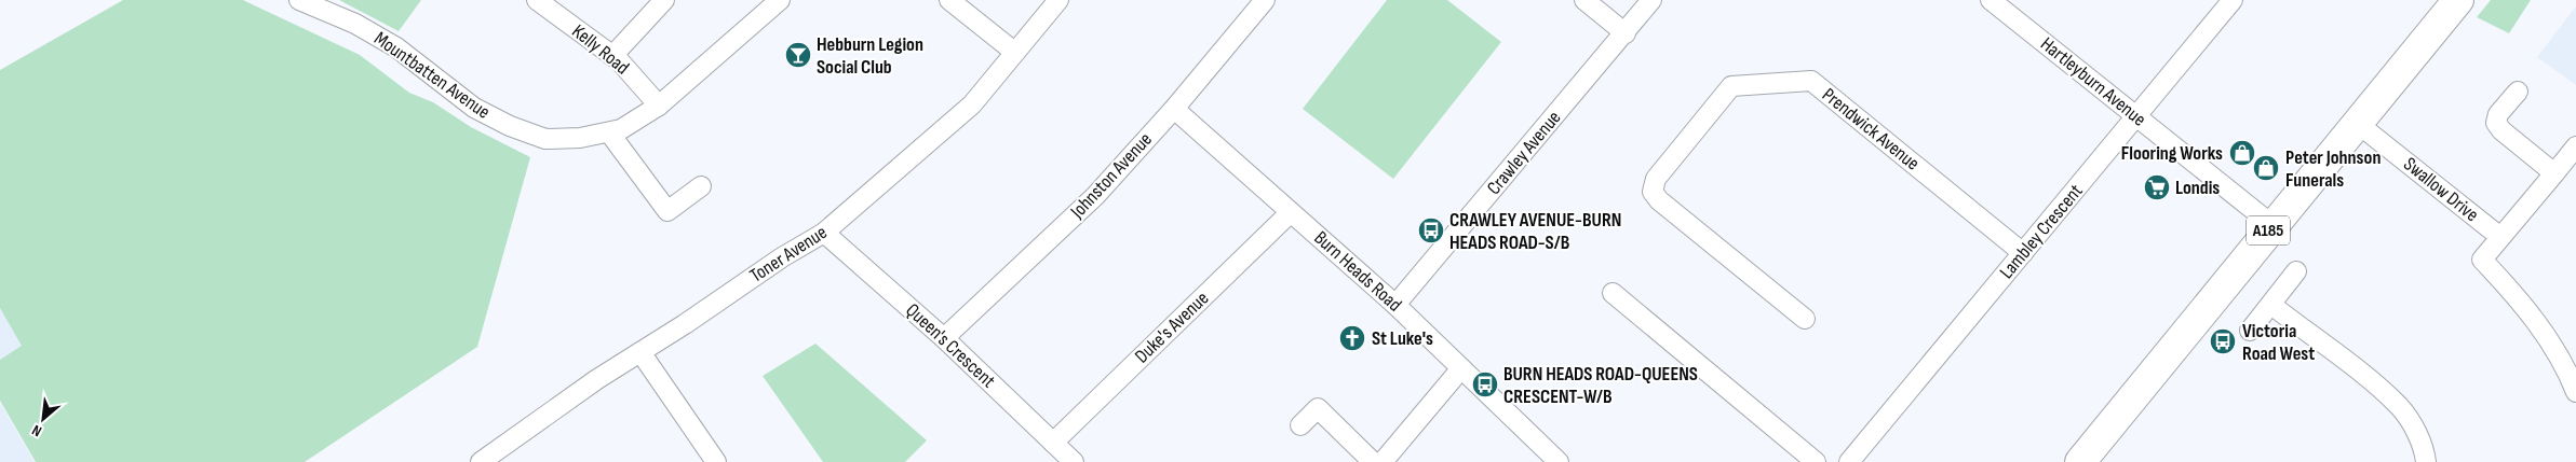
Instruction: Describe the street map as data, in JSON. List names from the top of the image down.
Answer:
{
  "streets": {
    "main road": ["A185"],
    "street": [
      "Kelly Road",
      "Mountbatten Avenue",
      "Hartleyburn Avenue",
      "Prendwick Avenue",
      "Crawley Avenue",
      "Johnston Avenue",
      "Swallow Drive",
      "Lambley Crescent",
      "Toner Avenue",
      "Burn Heads Road",
      "Duke's Avenue",
      "Queen's Crescent"
    ]
  },
  "crossings": [
    ["Kelly Road", "Mountbatten Avenue"],
    ["Hartleyburn Avenue", "A185"],
    ["Hartleyburn Avenue", "Lambley Crescent"],
    ["Prendwick Avenue", "Lambley Crescent"],
    ["Crawley Avenue", "Burn Heads Road"],
    ["Johnston Avenue", "Burn Heads Road"],
    ["Johnston Avenue", "Queen's Crescent"],
    ["Swallow Drive", "A185"],
    ["Toner Avenue", "Queen's Crescent"],
    ["Burn Heads Road", "Duke's Avenue"],
    ["Duke's Avenue", "Queen's Crescent"]
  ],
  "places": {
    "bar": ["Hebburn Legion Social Club"],
    "shop": ["Flooring Works", "Peter Johnson Funerals"],
    "supermarket": ["Londis"],
    "bus stop": ["CRAWLEY AVENUE-BURN HEADS ROAD-S/B", "Victoria Road West", "BURN HEADS ROAD-QUEENS CRESCENT-W/B"],
    "church": ["St Luke's"]
  },
  "north": "bottom left"
}
